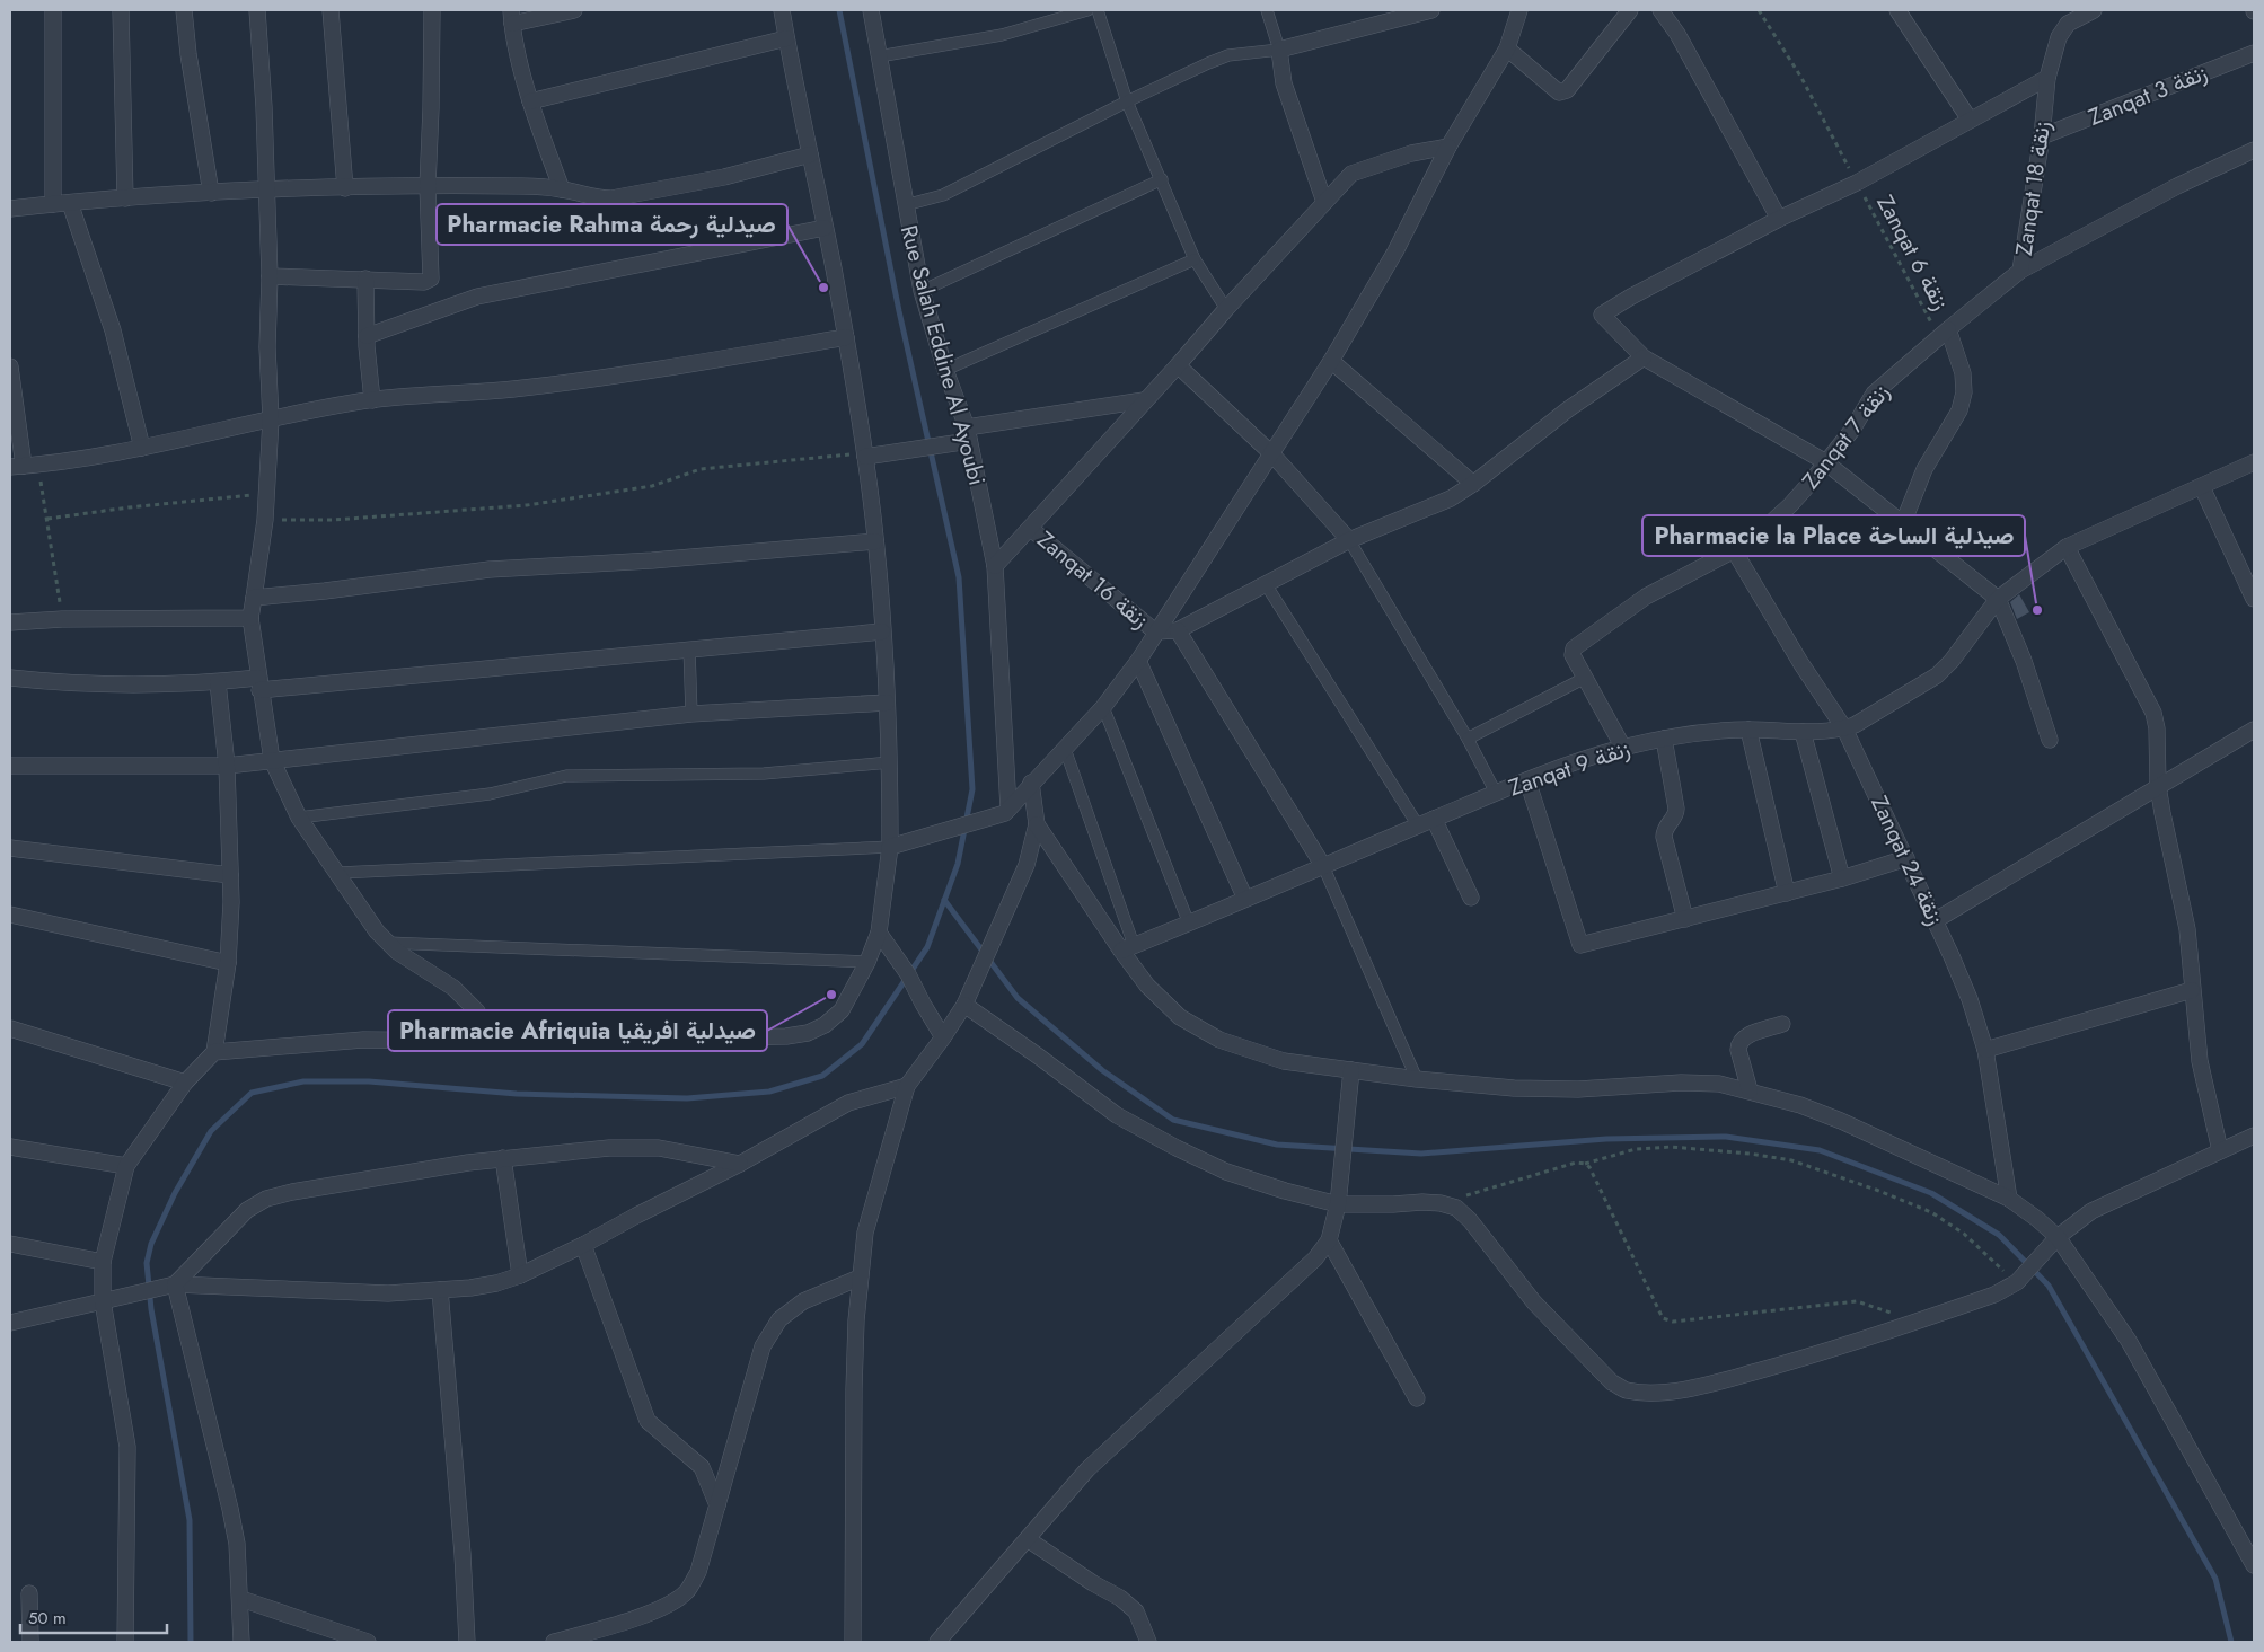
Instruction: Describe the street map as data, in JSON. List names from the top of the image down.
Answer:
{
  "streets": {
    "street": [
      "Zanqat 3 زنقة",
      "Zanqat 18 زنقة",
      "Rue Salah Eddine Al Ayoubi",
      "Zanqat 7 زنقة",
      "Zanqat 16 زنقة",
      "Zanqat 9 زنقة",
      "Zanqat 24 زنقة"
    ],
    "path": ["Zanqat 6 زنقة"]
  },
  "crossings": [
    ["Zanqat 3 زنقة", "Zanqat 18 زنقة"],
    ["Zanqat 18 زنقة", "Zanqat 6 زنقة"],
    ["Zanqat 18 زنقة", "Zanqat 7 زنقة"],
    ["Zanqat 6 زنقة", "Zanqat 7 زنقة"],
    ["Zanqat 7 زنقة", "Zanqat 24 زنقة"],
    ["Zanqat 9 زنقة", "Zanqat 24 زنقة"]
  ],
  "places": ["Pharmacie Rahma صيدلية رحمة", "Pharmacie la Place صيدلية الساحة", "Pharmacie Afriquia صيدلية افريقيا"],
  "scale_bar": "50 m"
}
